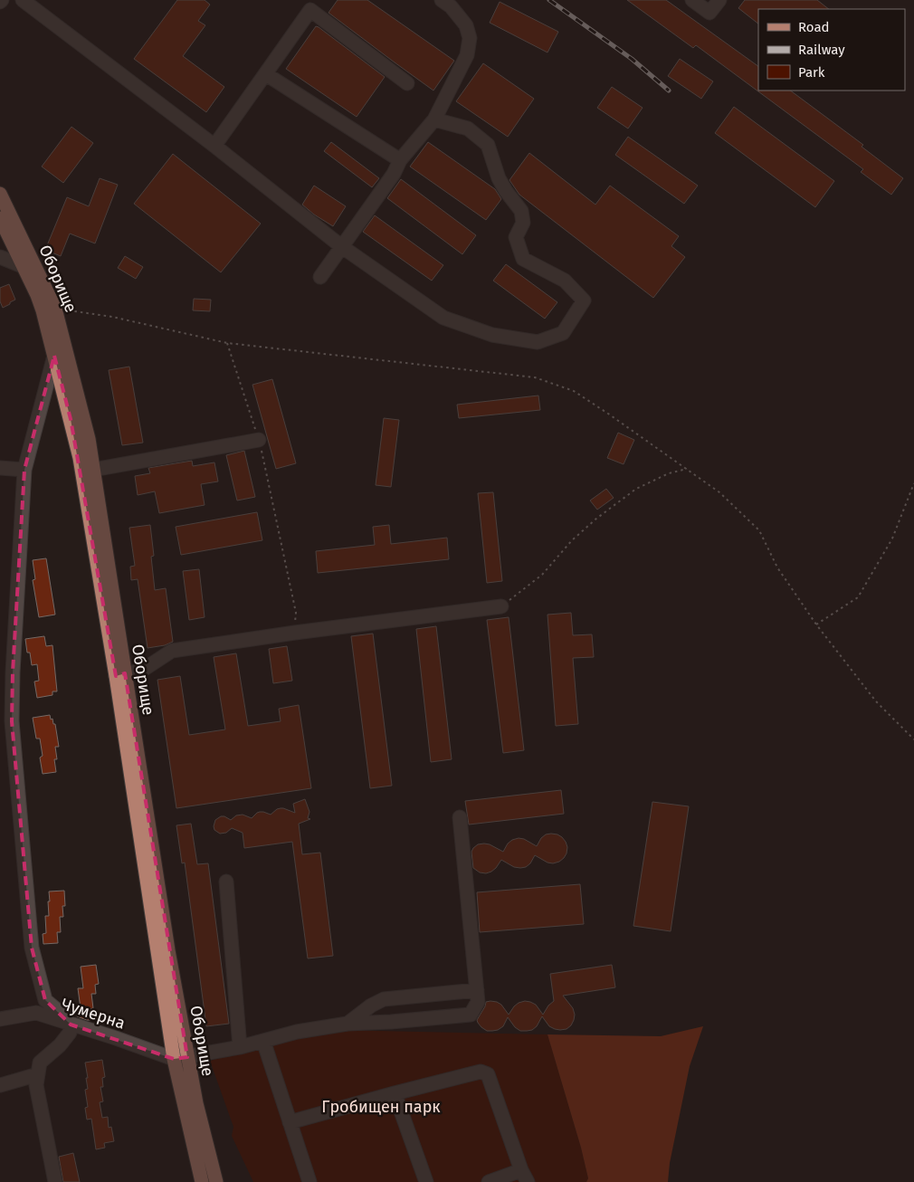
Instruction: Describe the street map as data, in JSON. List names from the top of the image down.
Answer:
{
  "streets": {
    "main road": ["Оборище"],
    "street": ["Чумерна"]
  },
  "crossings": [
    ["Оборище", "Чумерна"]
  ],
  "parks": ["Гробищен парк"],
  "legend": ["Road", "Railway", "Park"]
}
